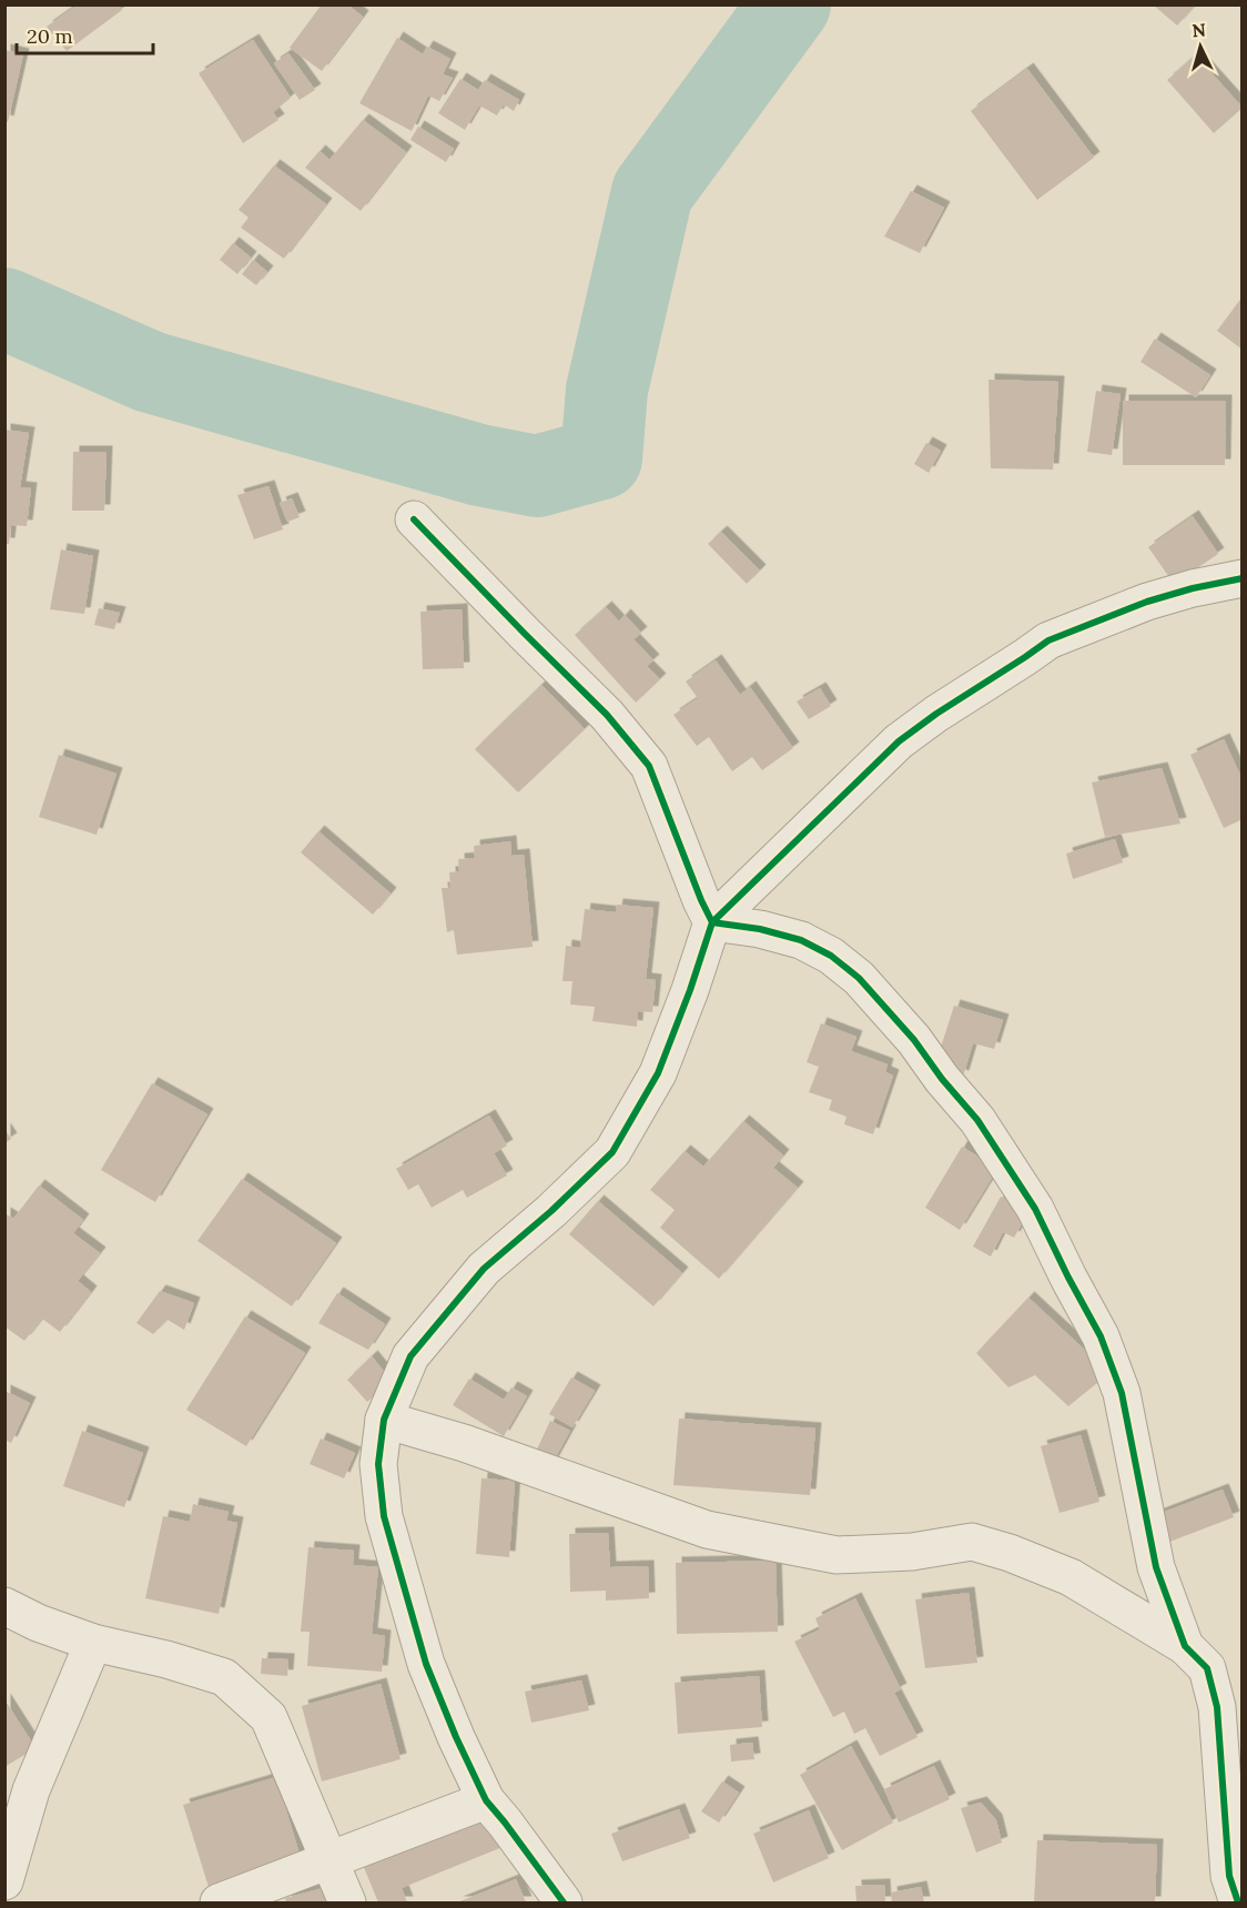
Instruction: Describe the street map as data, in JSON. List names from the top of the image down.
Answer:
{
  "scale_bar": "20 m",
  "north": "top"
}
